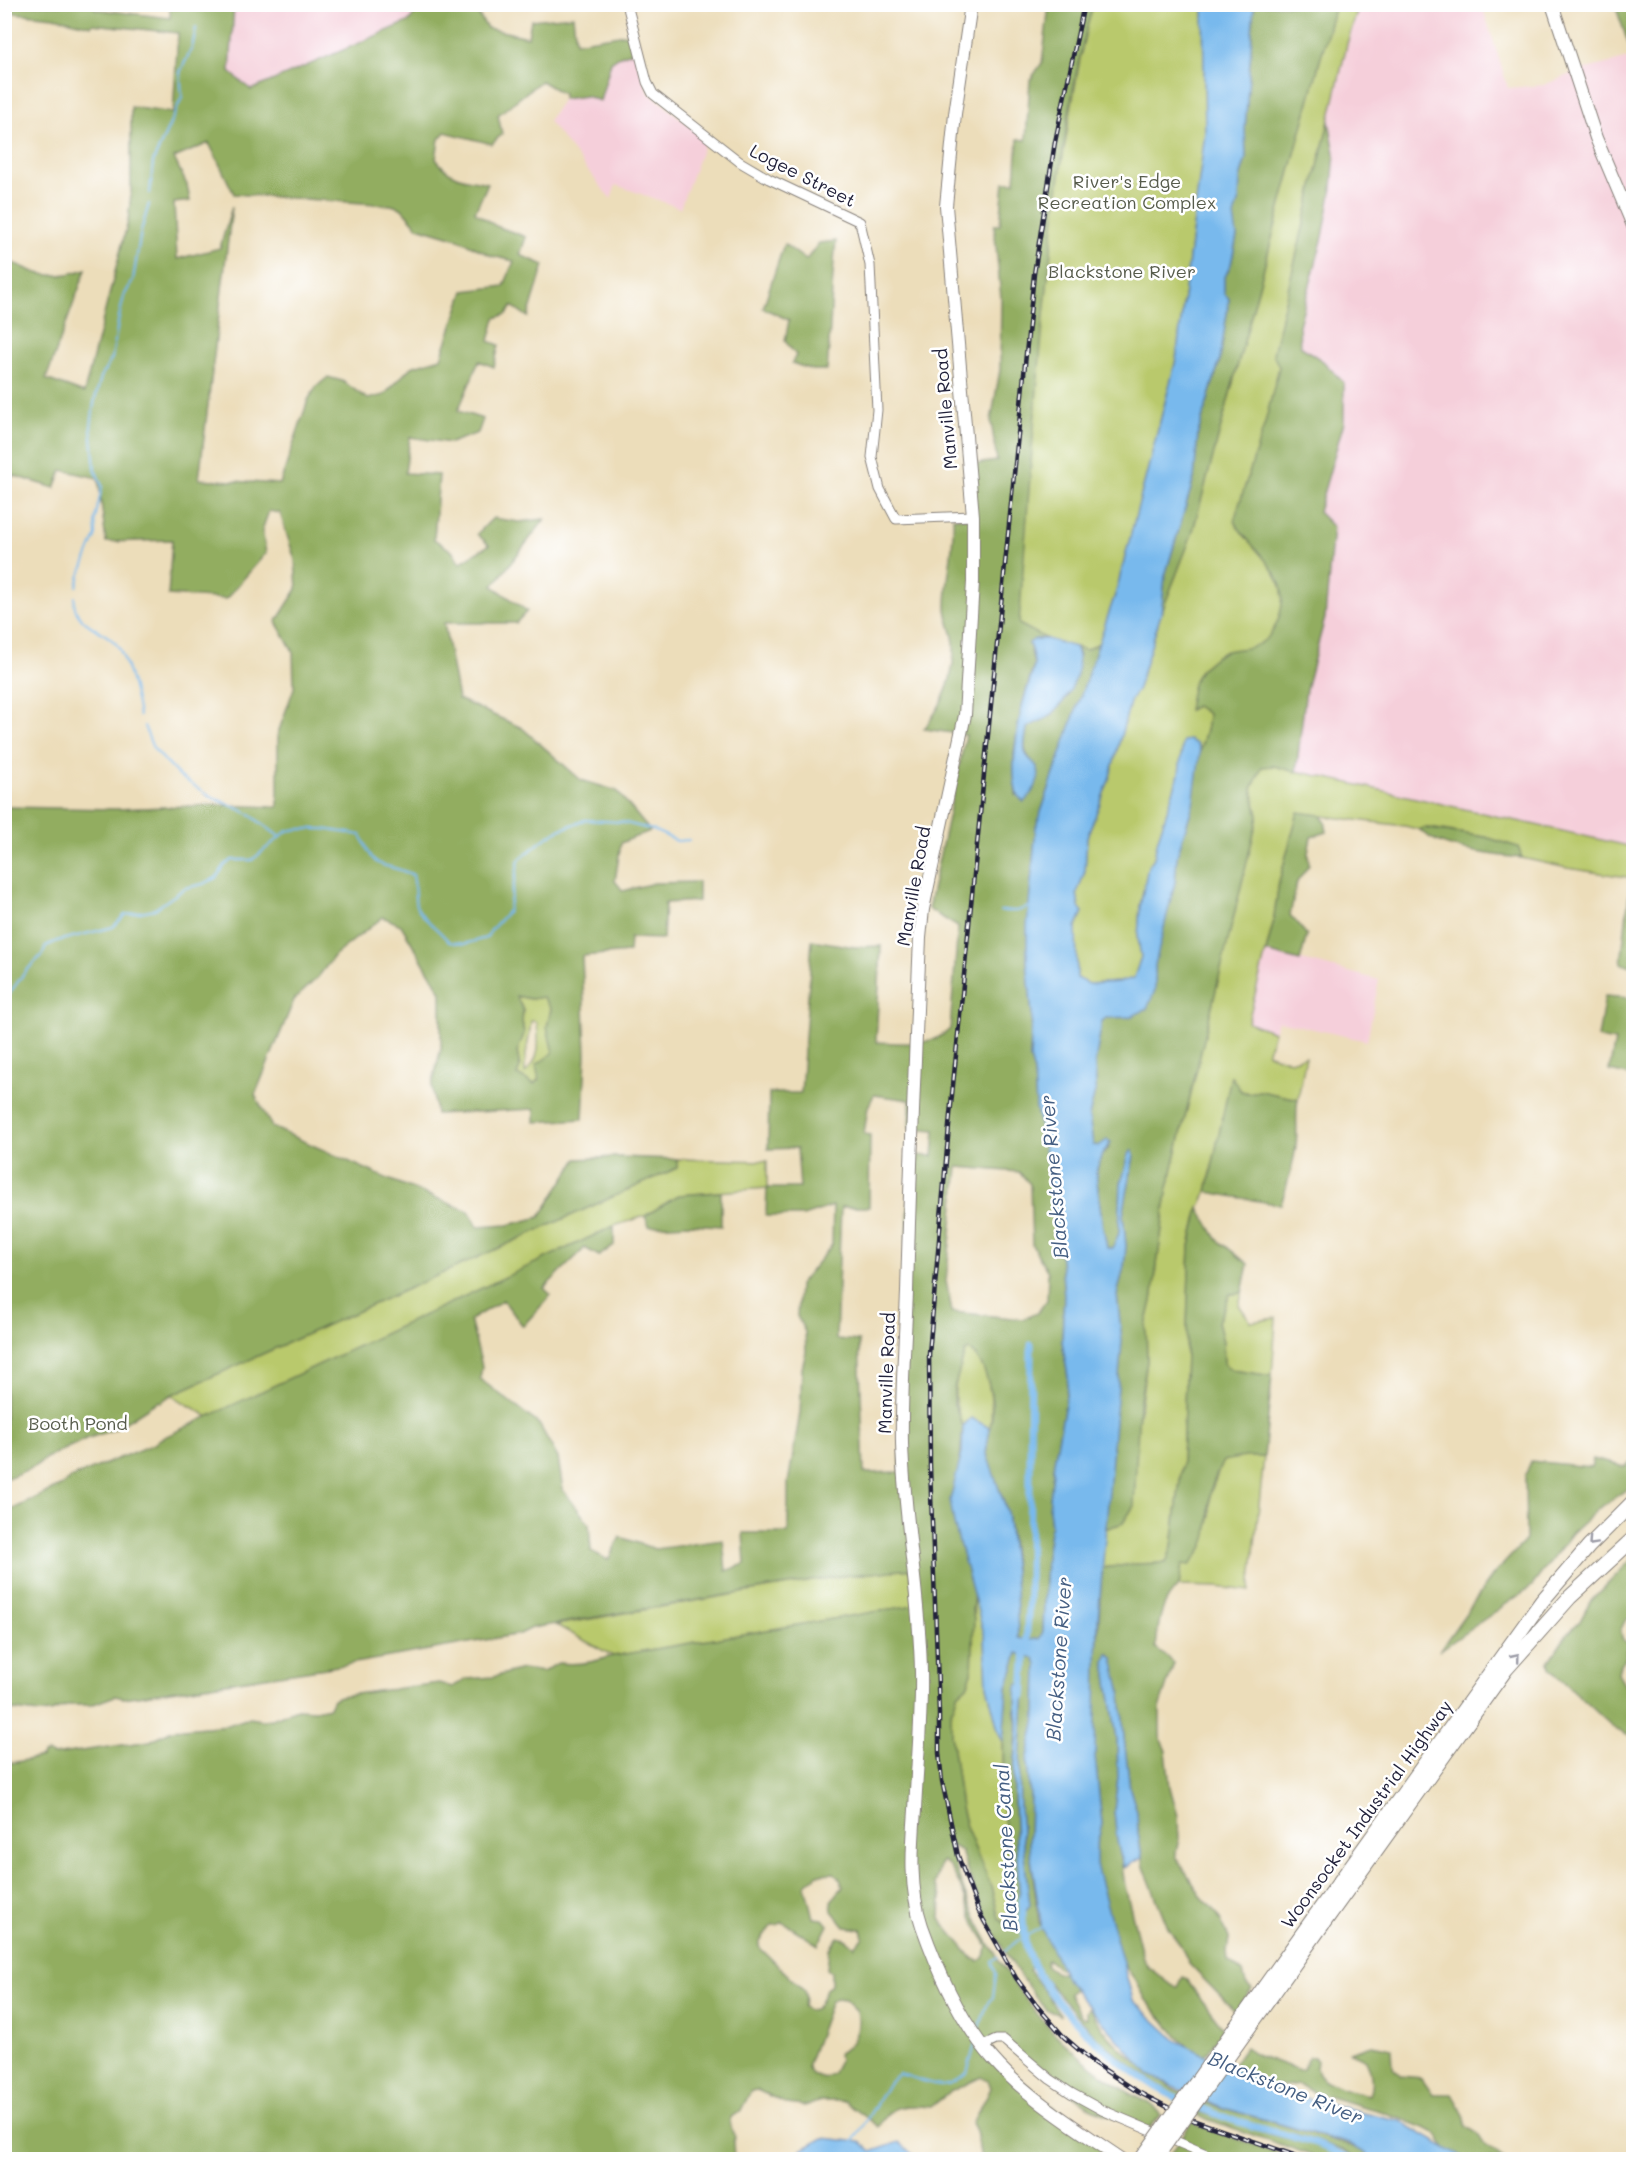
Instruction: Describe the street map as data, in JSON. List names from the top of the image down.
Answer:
{
  "streets": {
    "highway": ["Woonsocket Industrial Highway"],
    "main road": ["Manville Road"],
    "street": ["Logee Street"]
  },
  "crossings": [
    ["Logee Street", "Manville Road"]
  ],
  "water": ["Blackstone River", "Blackstone Canal"],
  "parks": ["River's Edge Recreation Complex", "Blackstone River", "Booth Pond"]
}
